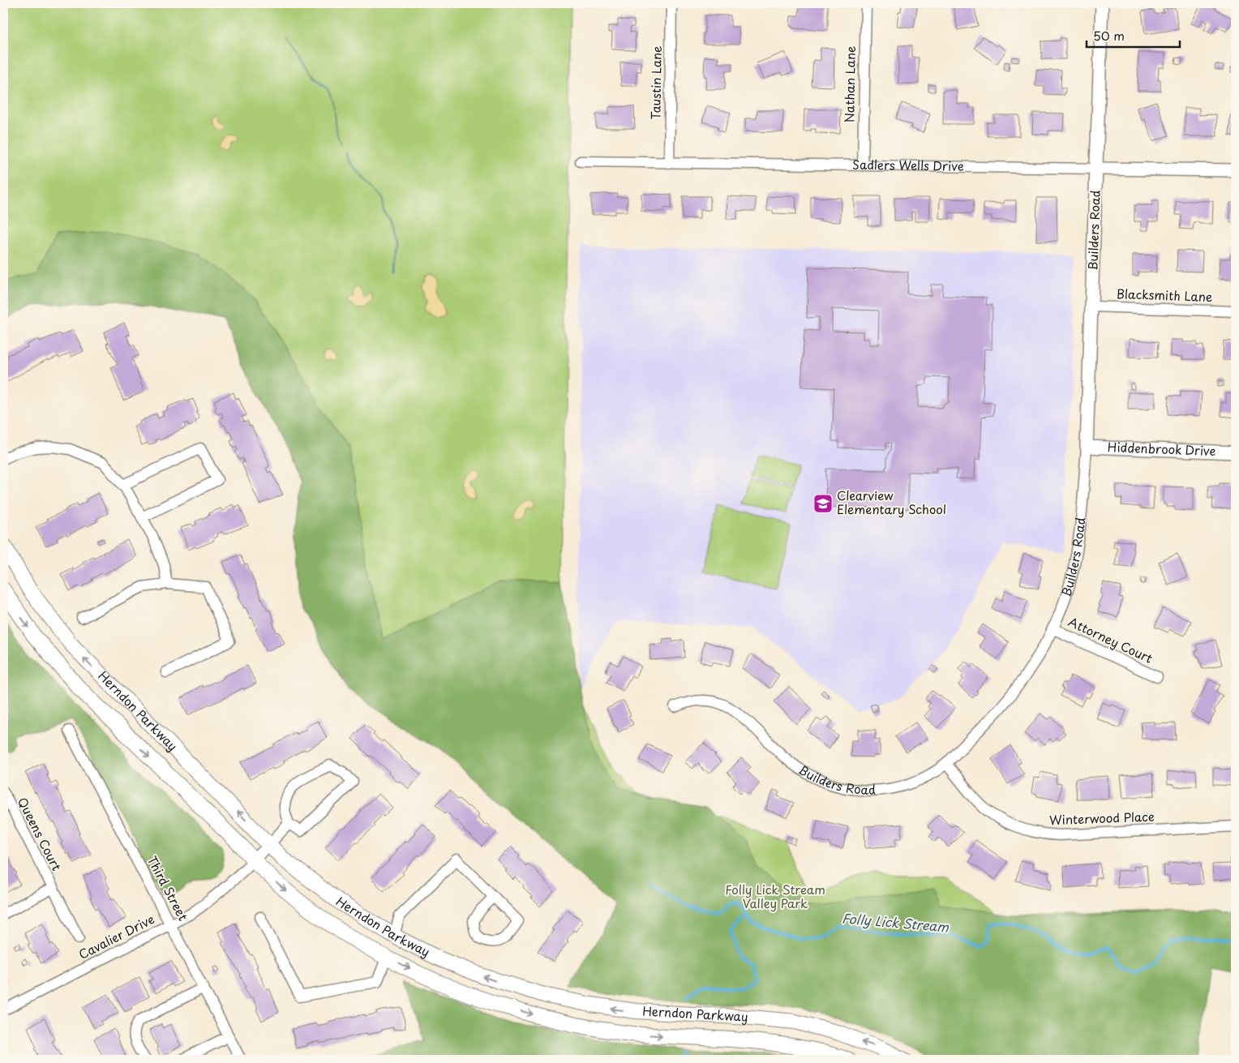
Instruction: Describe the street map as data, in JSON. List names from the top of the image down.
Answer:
{
  "streets": {
    "main road": ["Herndon Parkway"],
    "street": [
      "Taustin Lane",
      "Nathan Lane",
      "Sadlers Wells Drive",
      "Builders Road",
      "Blacksmith Lane",
      "Hiddenbrook Drive",
      "Attorney Court",
      "Winterwood Place",
      "Queens Court",
      "Third Street",
      "Cavalier Drive"
    ]
  },
  "crossings": [
    ["Taustin Lane", "Sadlers Wells Drive"],
    ["Nathan Lane", "Sadlers Wells Drive"],
    ["Sadlers Wells Drive", "Builders Road"],
    ["Builders Road", "Blacksmith Lane"],
    ["Builders Road", "Hiddenbrook Drive"],
    ["Builders Road", "Attorney Court"],
    ["Builders Road", "Winterwood Place"],
    ["Herndon Parkway", "Cavalier Drive"],
    ["Third Street", "Cavalier Drive"]
  ],
  "water": ["Folly Lick Stream"],
  "parks": ["Folly Lick Stream Valley Park"],
  "places": {
    "school or university": ["Clearview Elementary School"]
  },
  "scale_bar": "50 m"
}
